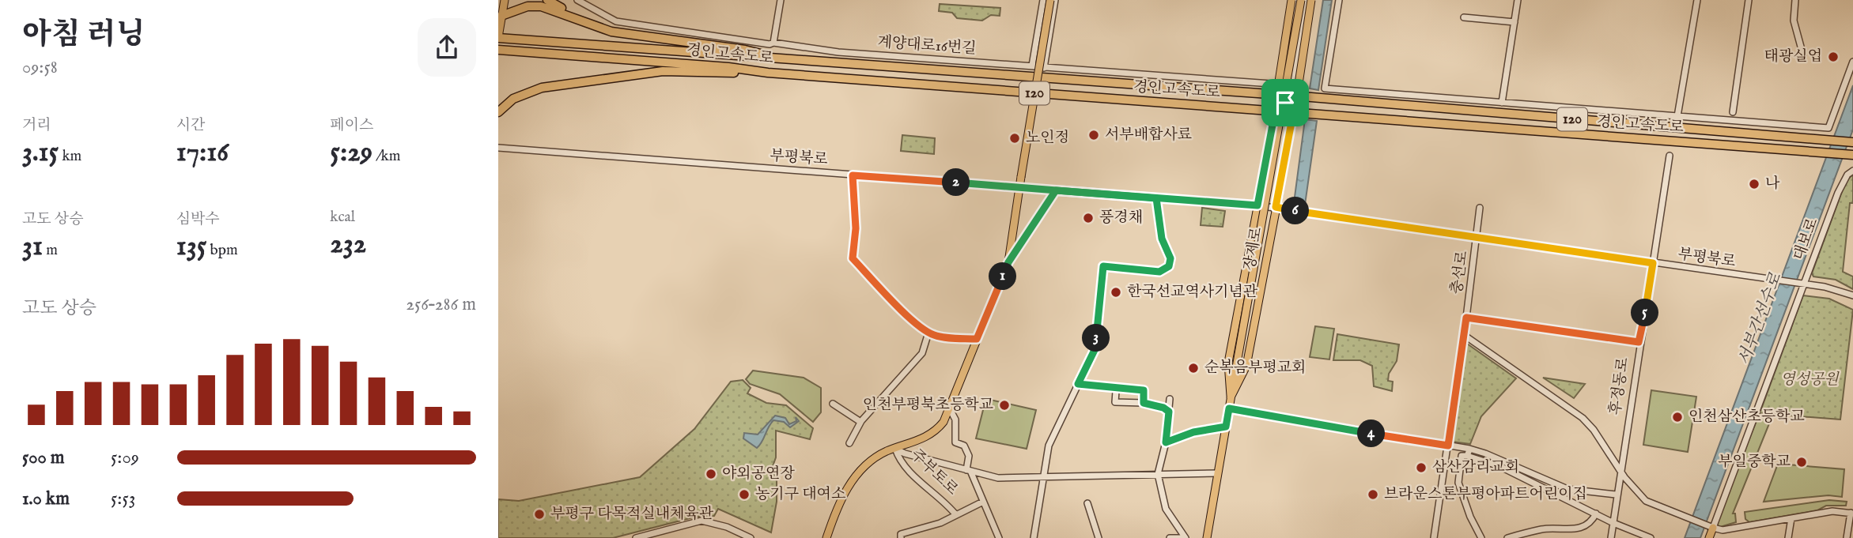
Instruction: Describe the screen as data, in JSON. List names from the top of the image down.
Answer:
{
  "streets": {
    "highway": ["경인고속도로", "120"],
    "main road": ["대보로", "장제로", "주부토로"],
    "street": [
      "계양대로16번길",
      "부평북로",
      "충선로",
      "후정동로"
    ]
  },
  "crossings": [
    ["부평북로", "대보로"],
    ["부평북로", "장제로"],
    ["부평북로", "충선로"],
    ["부평북로", "후정동로"],
    ["부평북로", "주부토로"]
  ],
  "water": ["서부간선수로"],
  "parks": ["영성공원"],
  "places": [
    "태광실업",
    "서부배합사료",
    "노인정",
    "나",
    "풍경채",
    "한국선교역사기념관",
    "순복음부평교회",
    "인천부평북초등학교",
    "인천삼산초등학교",
    "부일중학교",
    "삼산감리교회",
    "야외공연장",
    "농기구 대여소",
    "브라운스톤부평아파트어린이집",
    "부평구 다목적실내체육관"
  ],
  "page": {
    "heading": ["아침 러닝", "09:58"],
    "stats": [
      ["거리", "3.15 km"],
      ["시간", "17:16"],
      ["페이스", "5:29 /km"],
      ["고도 상승", "31 m"],
      ["심박수", "135 bpm"],
      ["kcal", "232"]
    ],
    "pins": [
      "2",
      "6",
      "1",
      "5",
      "3",
      "4"
    ],
    "chart": ["고도 상승", "256–286 m"],
    "list": [
      {
        "name": "500 m",
        "note": "5:09"
      },
      {
        "name": "1.0 km",
        "note": "5:53"
      }
    ]
  }
}
